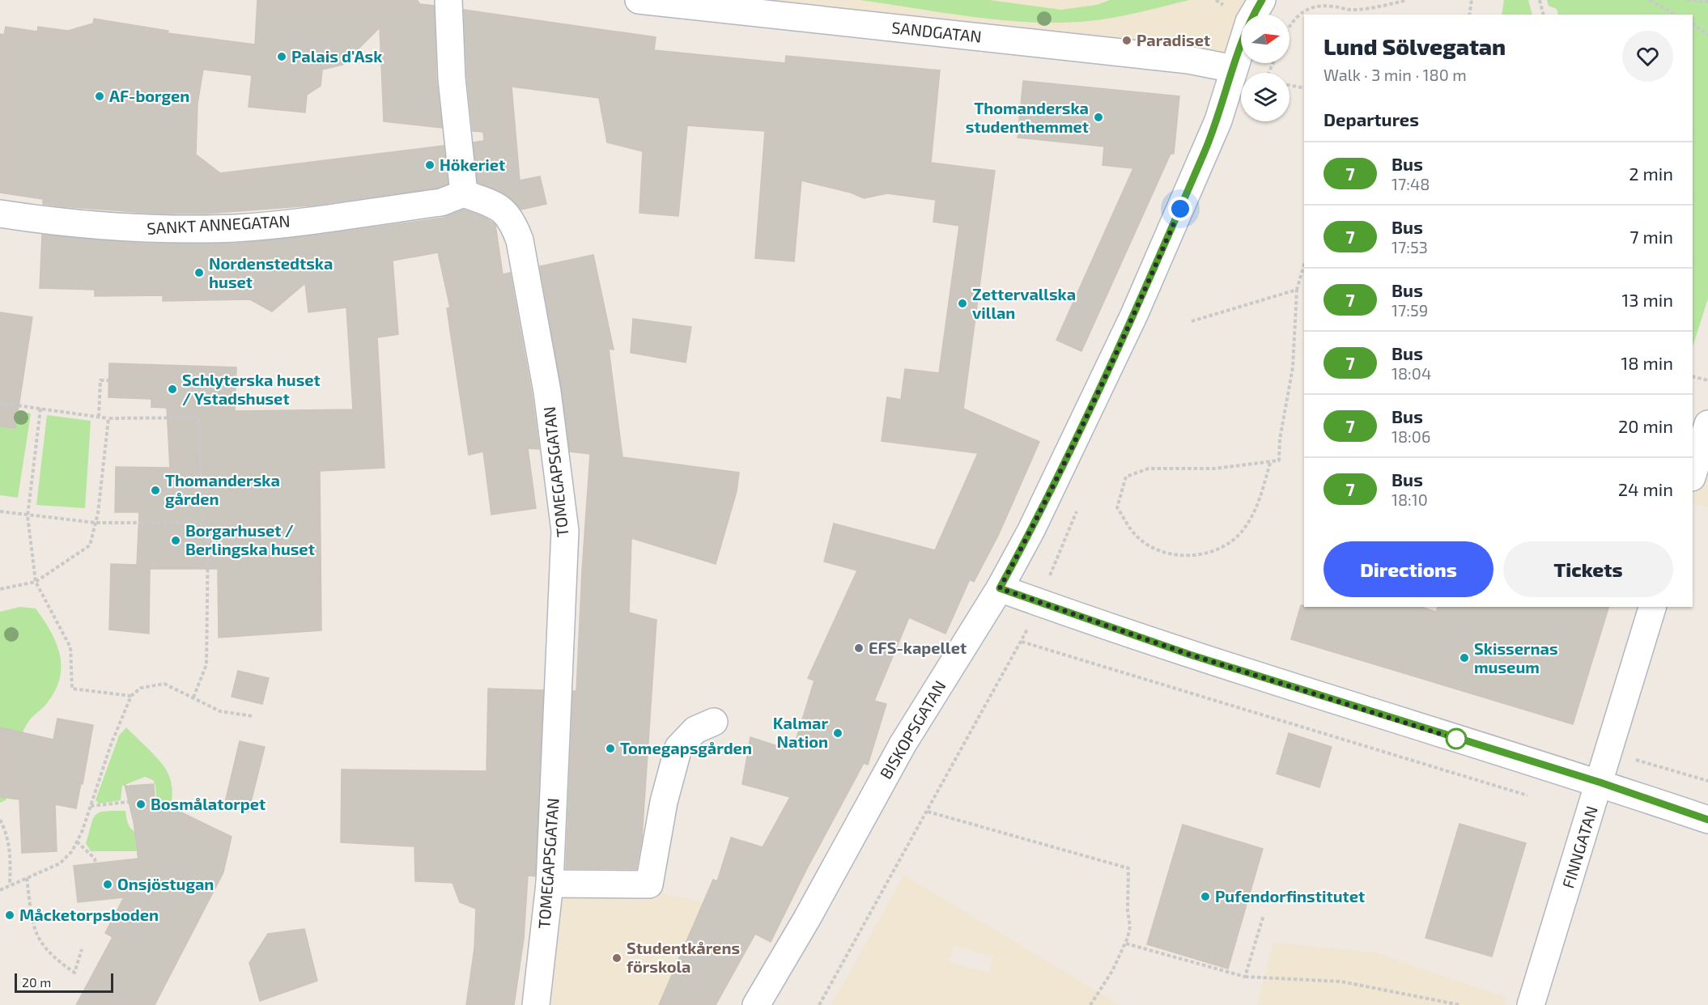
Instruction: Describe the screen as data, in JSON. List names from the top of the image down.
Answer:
{
  "streets": {
    "street": [
      "SANDGATAN",
      "SANKT ANNEGATAN",
      "TOMEGAPSGATAN",
      "BISKOPSGATAN",
      "FINNGATAN"
    ]
  },
  "crossings": [
    ["SANDGATAN", "BISKOPSGATAN"],
    ["SANKT ANNEGATAN", "TOMEGAPSGATAN"]
  ],
  "places": [
    "Paradiset",
    "Palais d'Ask",
    "AF-borgen",
    "Thomanderska studenthemmet",
    "Hökeriet",
    "Nordenstedtska huset",
    "Zettervallska villan",
    "Schlyterska huset / Ystadshuset",
    "Thomanderska gården",
    "Borgarhuset / Berlingska huset",
    "EFS-kapellet",
    "Skissernas museum",
    "Kalmar Nation",
    "Tomegapsgården",
    "Bosmålatorpet",
    "Onsjöstugan",
    "Pufendorfinstitutet",
    "Måcketorpsboden",
    "Studentkårens förskola"
  ],
  "lines": ["bus line 7"],
  "scale_bar": "20 m",
  "north": "right",
  "page": {
    "heading": [
      ["Lund Sölvegatan", "Walk · 3 min · 180 m"],
      "Departures"
    ],
    "list": [
      {
        "mark": "7",
        "name": "Bus",
        "note": "17:48",
        "value": "2 min"
      },
      {
        "mark": "7",
        "name": "Bus",
        "note": "17:53",
        "value": "7 min"
      },
      {
        "mark": "7",
        "name": "Bus",
        "note": "17:59",
        "value": "13 min"
      },
      {
        "mark": "7",
        "name": "Bus",
        "note": "18:04",
        "value": "18 min"
      },
      {
        "mark": "7",
        "name": "Bus",
        "note": "18:06",
        "value": "20 min"
      },
      {
        "mark": "7",
        "name": "Bus",
        "note": "18:10",
        "value": "24 min"
      }
    ],
    "buttons": ["Directions", "Tickets"],
    "scale": "20 m"
  }
}
